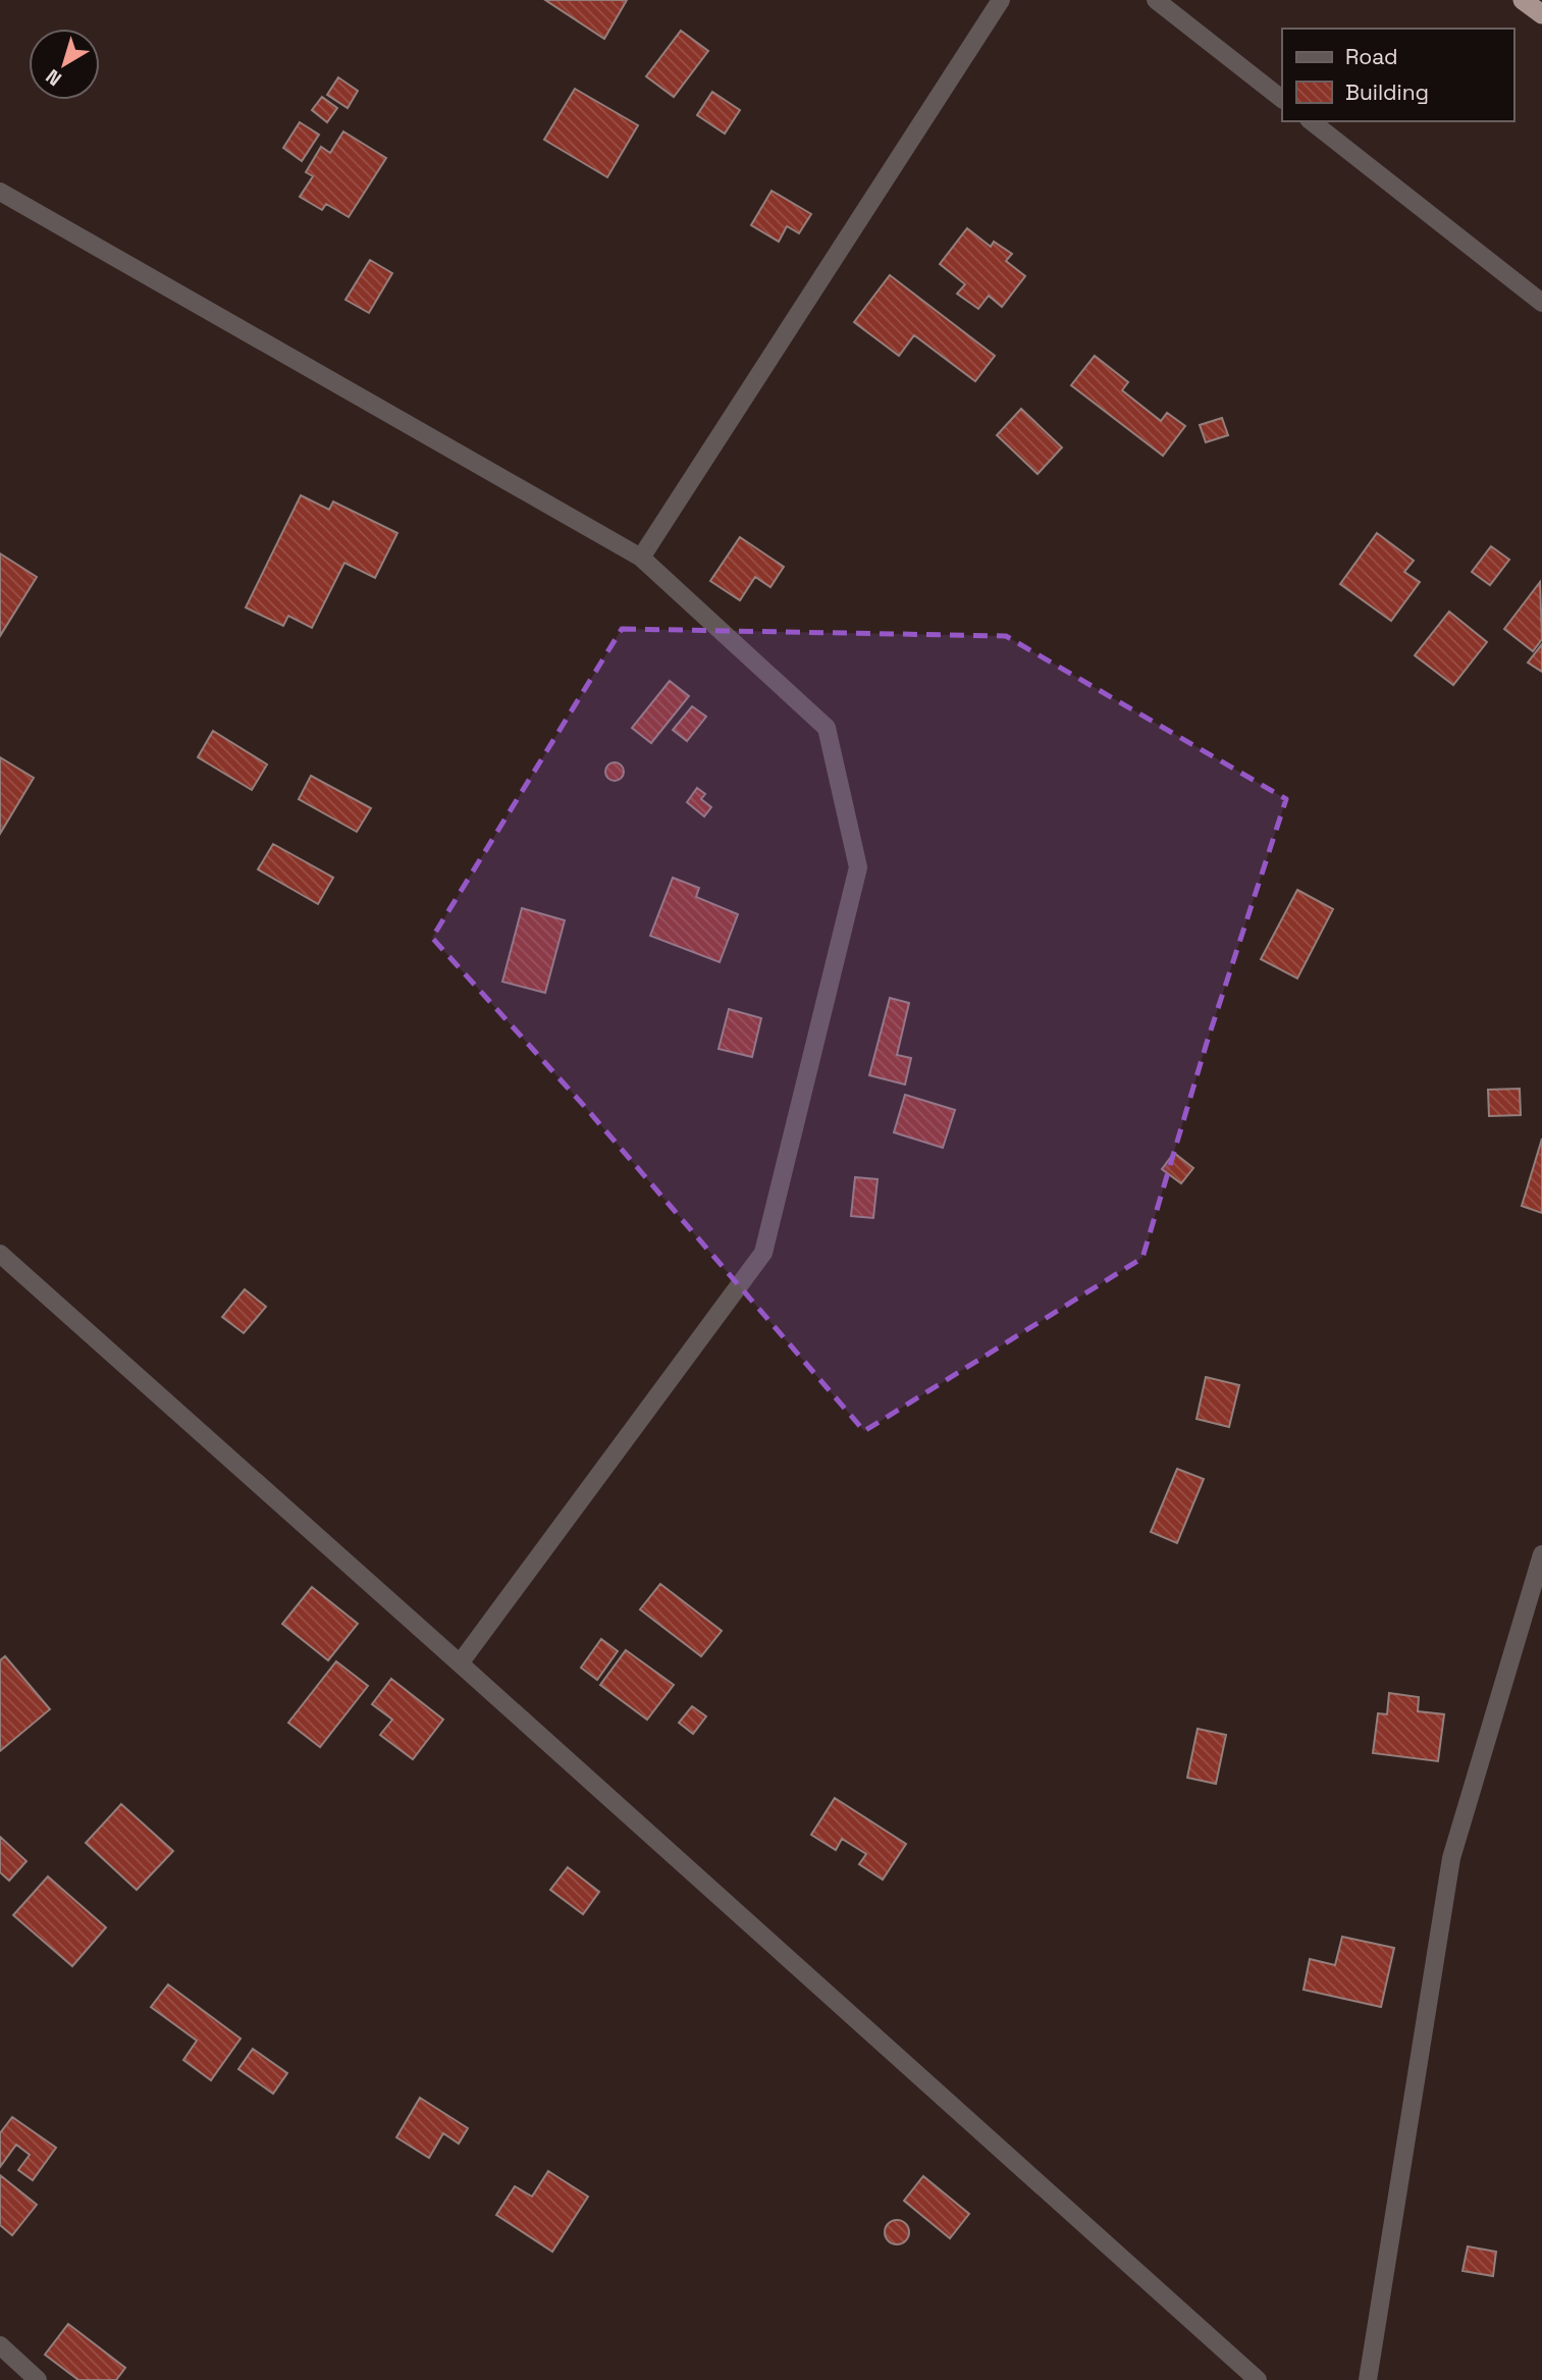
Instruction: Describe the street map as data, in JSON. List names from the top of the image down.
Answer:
{
  "legend": ["Road", "Building"],
  "north": "bottom left"
}
